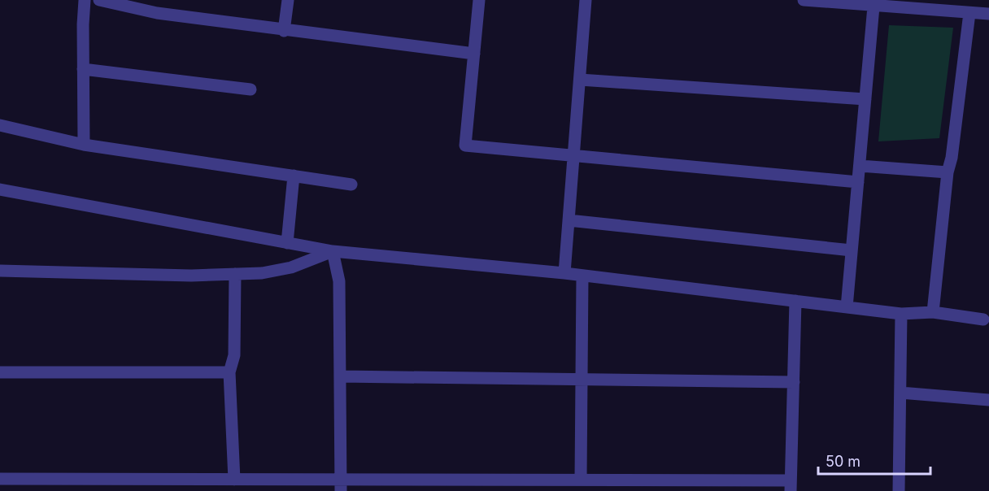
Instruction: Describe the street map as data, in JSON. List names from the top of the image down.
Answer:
{
  "scale_bar": "50 m"
}
